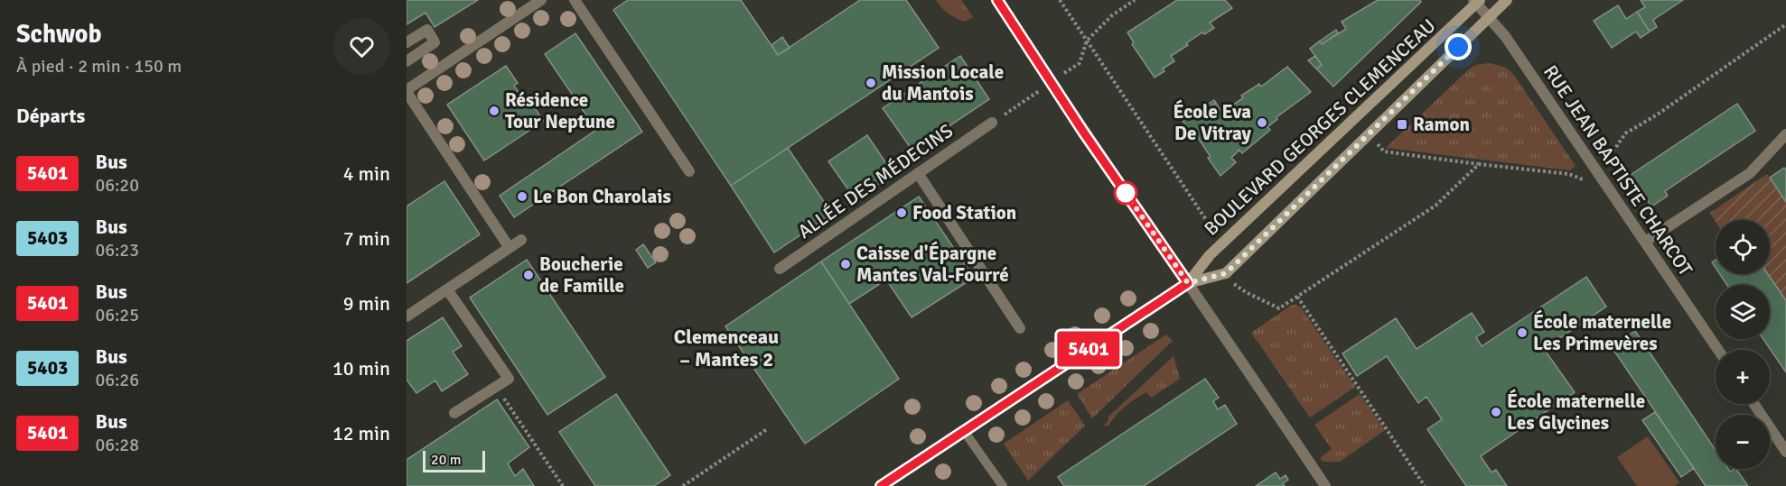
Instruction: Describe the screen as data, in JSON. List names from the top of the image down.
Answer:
{
  "streets": {
    "main road": ["BOULEVARD GEORGES CLEMENCEAU"],
    "street": ["RUE JEAN BAPTISTE CHARCOT", "ALLÉE DES MÉDECINS"]
  },
  "crossings": [
    ["BOULEVARD GEORGES CLEMENCEAU", "RUE JEAN BAPTISTE CHARCOT"]
  ],
  "districts": ["Clemenceau – Mantes 2"],
  "places": {
    "other": [
      "Mission Locale du Mantois",
      "Résidence Tour Neptune",
      "École Eva De Vitray",
      "Le Bon Charolais",
      "Food Station",
      "Caisse d'Épargne Mantes Val-Fourré",
      "Boucherie de Famille",
      "École maternelle Les Primevères",
      "École maternelle Les Glycines"
    ],
    "transit": ["Ramon"]
  },
  "lines": ["bus line 5401"],
  "scale_bar": "20 m",
  "page": {
    "heading": [
      ["Schwob", "À pied · 2 min · 150 m"],
      "Départs"
    ],
    "on_map": "5401",
    "list": [
      {
        "mark": "5401",
        "name": "Bus",
        "note": "06:20",
        "value": "4 min"
      },
      {
        "mark": "5403",
        "name": "Bus",
        "note": "06:23",
        "value": "7 min"
      },
      {
        "mark": "5401",
        "name": "Bus",
        "note": "06:25",
        "value": "9 min"
      },
      {
        "mark": "5403",
        "name": "Bus",
        "note": "06:26",
        "value": "10 min"
      },
      {
        "mark": "5401",
        "name": "Bus",
        "note": "06:28",
        "value": "12 min"
      }
    ],
    "map_buttons": ["+", "−"],
    "scale": "20 m"
  }
}
